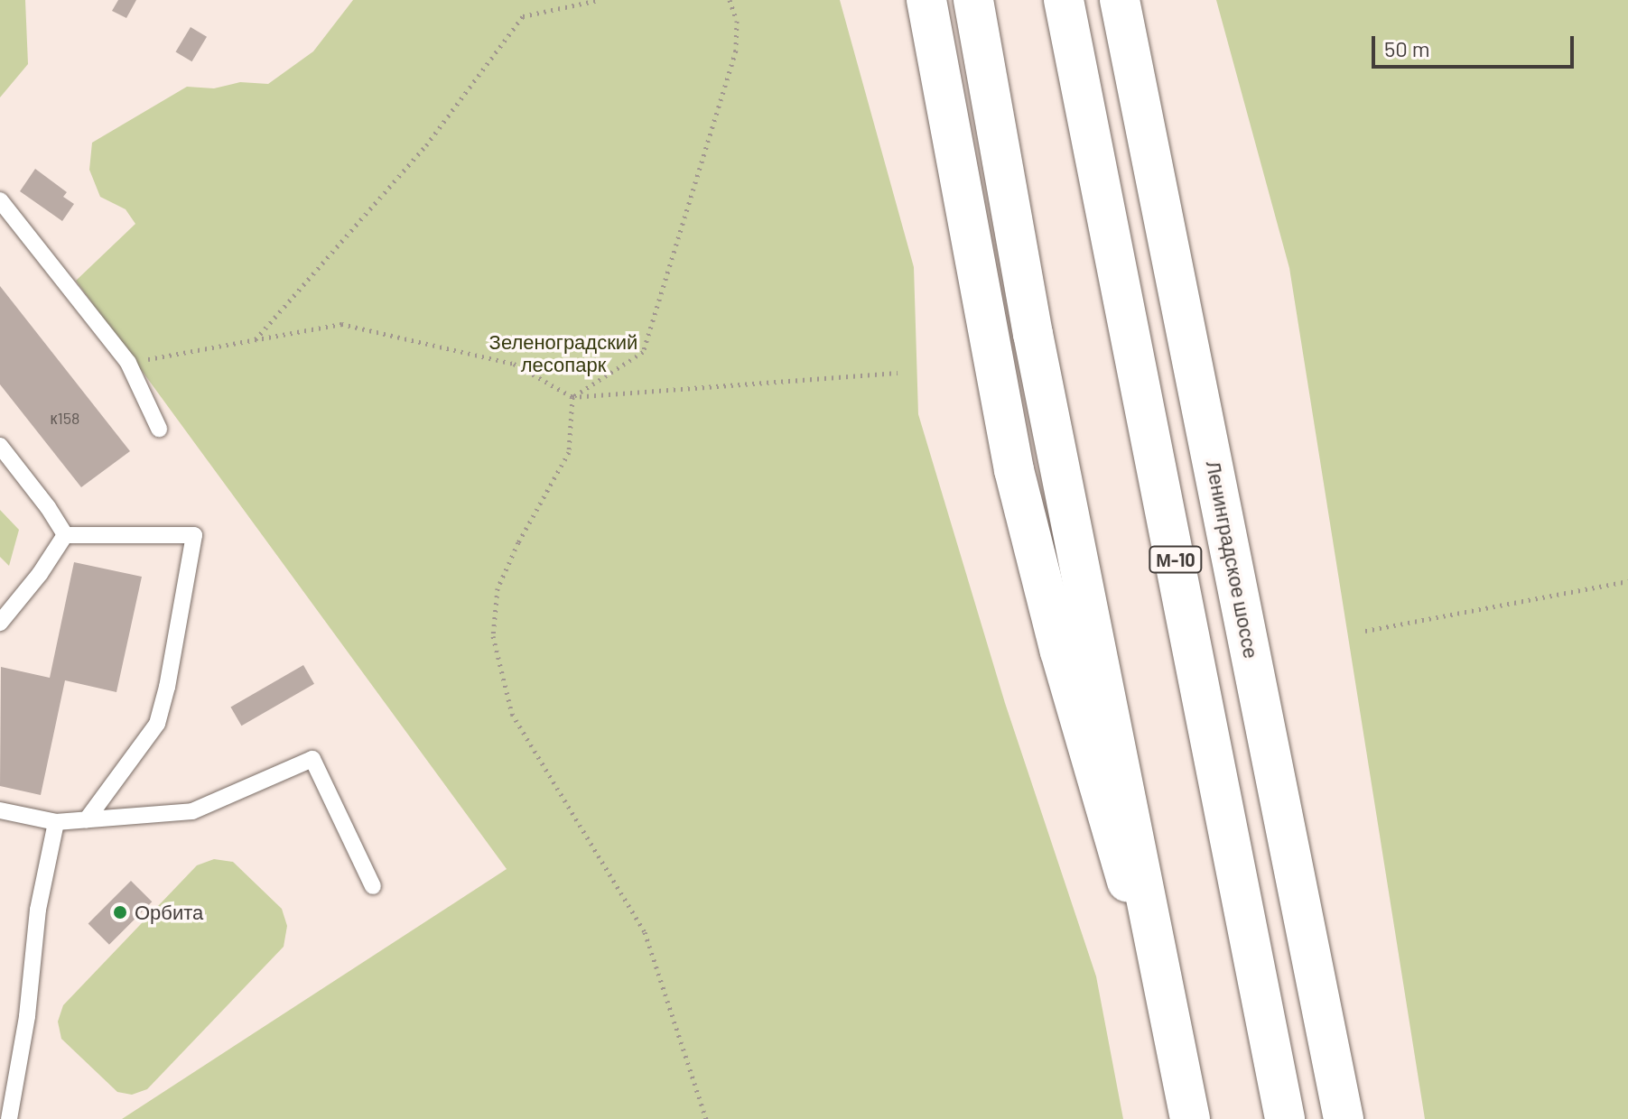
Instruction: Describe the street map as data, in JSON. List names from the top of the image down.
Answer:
{
  "streets": {
    "main road": ["М-10", "Ленинградское шоссе"]
  },
  "parks": ["Зеленоградский лесопарк"],
  "places": ["Орбита"],
  "house_numbers": ["к158"],
  "scale_bar": "50 m"
}
